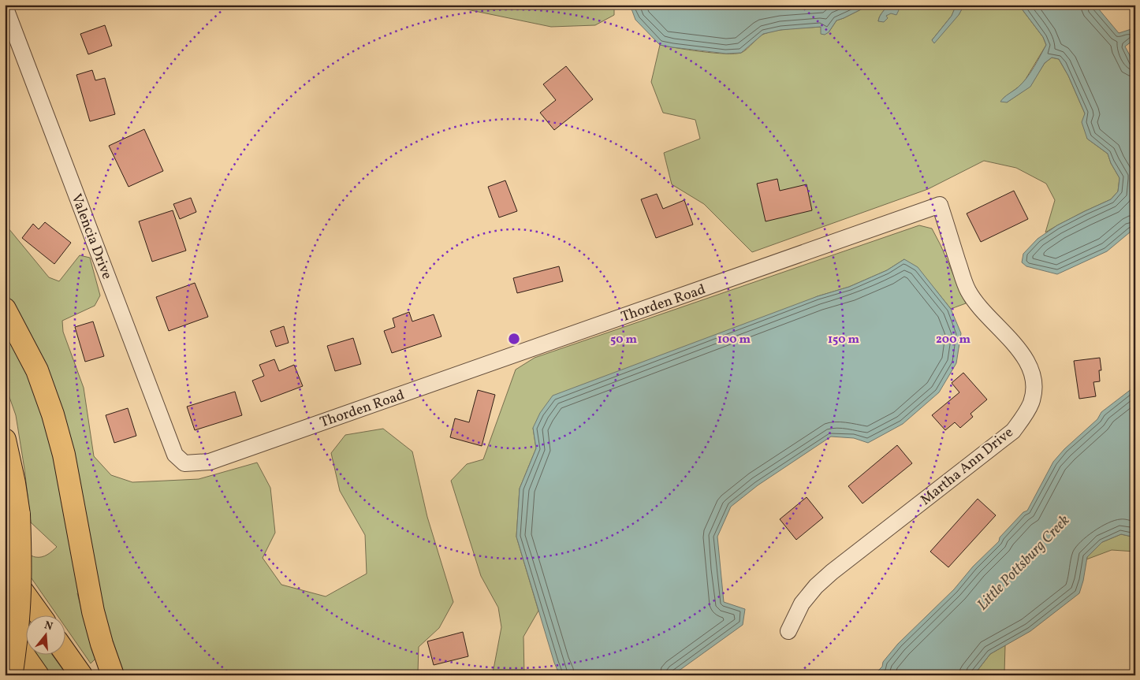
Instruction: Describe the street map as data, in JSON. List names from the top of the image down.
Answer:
{
  "streets": {
    "street": ["Valencia Drive", "Thorden Road", "Martha Ann Drive"]
  },
  "crossings": [
    ["Valencia Drive", "Thorden Road"],
    ["Thorden Road", "Martha Ann Drive"]
  ],
  "water": ["Little Pottsburg Creek"],
  "north": "top",
  "rings": [
    "50 m",
    "100 m",
    "150 m",
    "200 m"
  ]
}
